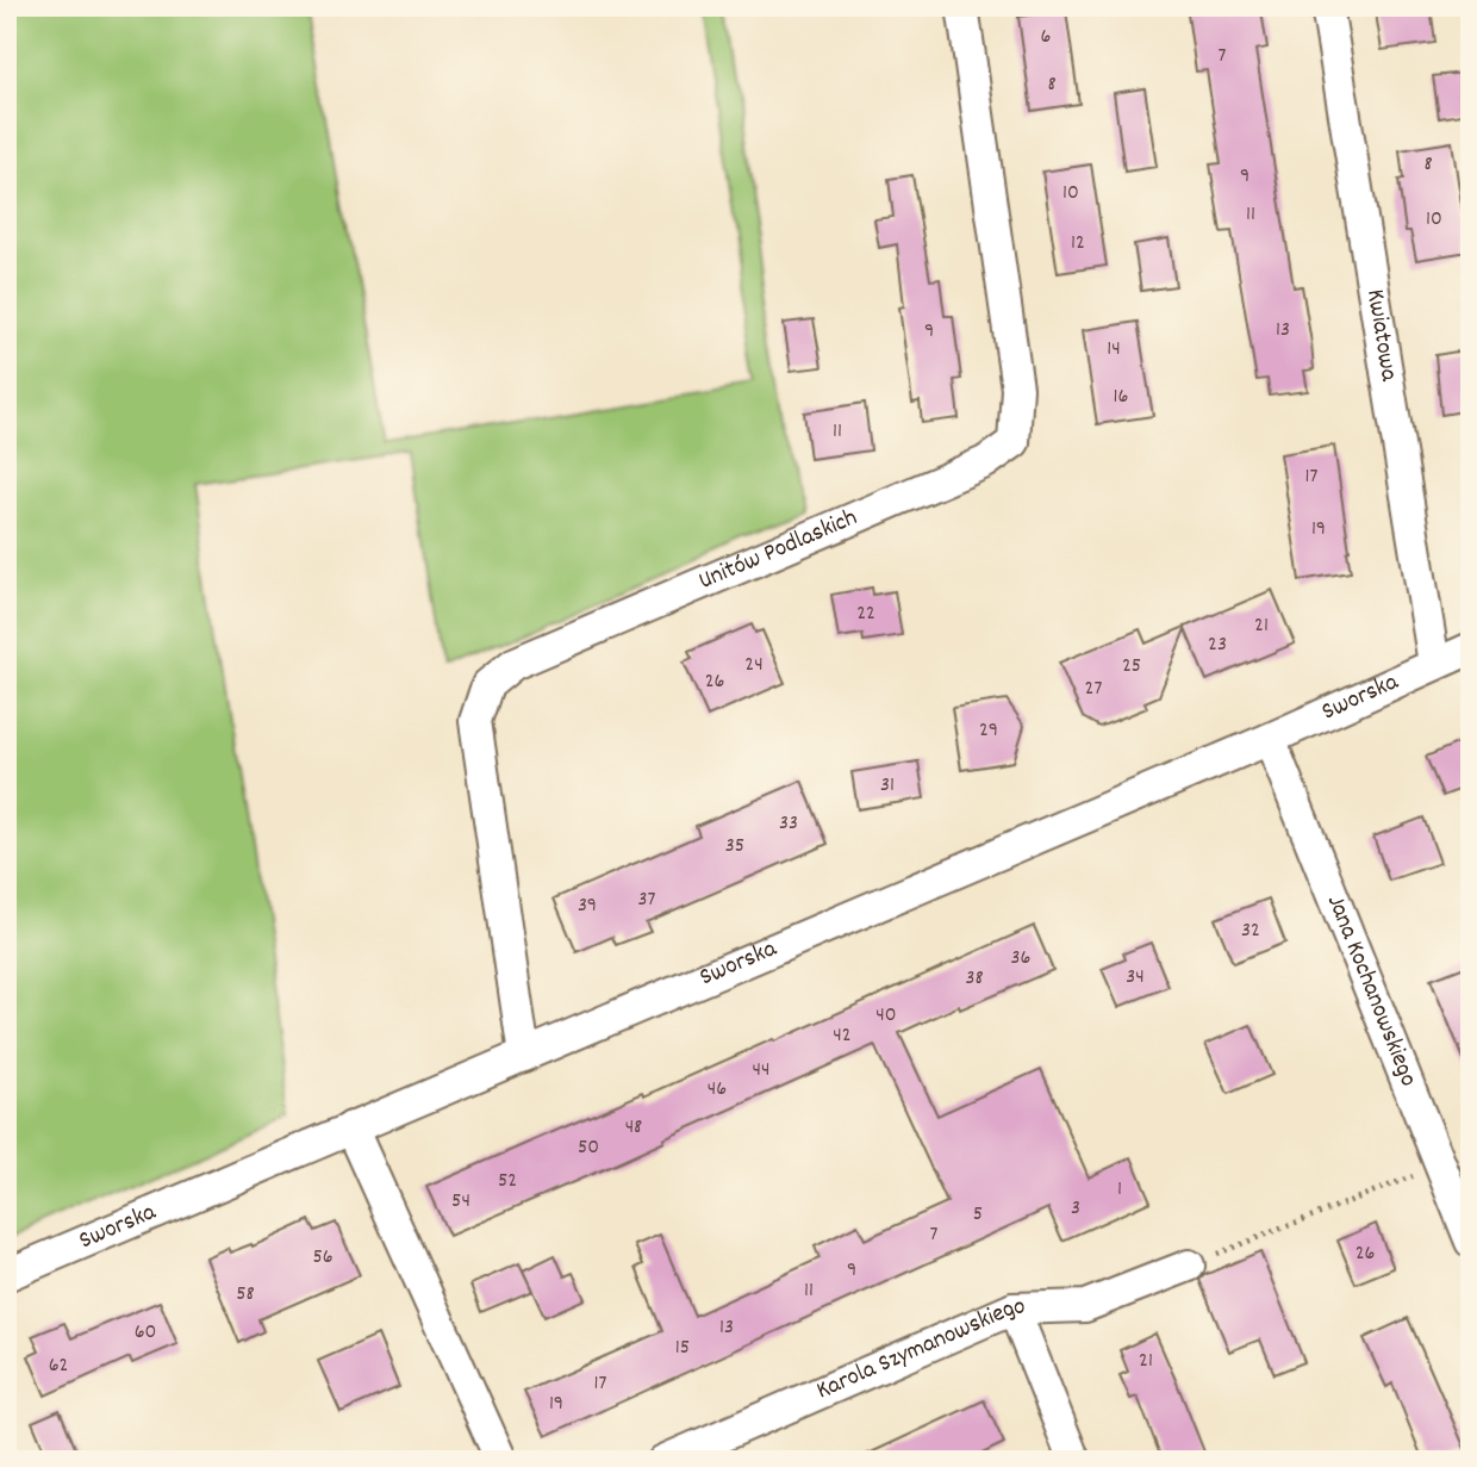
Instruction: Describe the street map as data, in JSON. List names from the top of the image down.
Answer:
{
  "streets": {
    "street": [
      "Kwiatowa",
      "Unitów Podlaskich",
      "Sworska",
      "Jana Kochanowskiego",
      "Karola Szymanowskiego"
    ]
  },
  "crossings": [
    ["Kwiatowa", "Sworska"],
    ["Unitów Podlaskich", "Sworska"],
    ["Sworska", "Jana Kochanowskiego"]
  ],
  "house_numbers": [
    "6",
    "7",
    "8",
    "8",
    "9",
    "10",
    "11",
    "10",
    "12",
    "13",
    "9",
    "14",
    "16",
    "11",
    "17",
    "19",
    "22",
    "21",
    "23",
    "24",
    "25",
    "26",
    "27",
    "29",
    "31",
    "33",
    "35",
    "37",
    "39",
    "32",
    "36",
    "34",
    "38",
    "40",
    "42",
    "44",
    "46",
    "48",
    "50",
    "52",
    "1",
    "54",
    "3",
    "5",
    "7",
    "26",
    "56",
    "9",
    "11",
    "58",
    "13",
    "60",
    "15",
    "21",
    "62",
    "17",
    "19"
  ]
}
